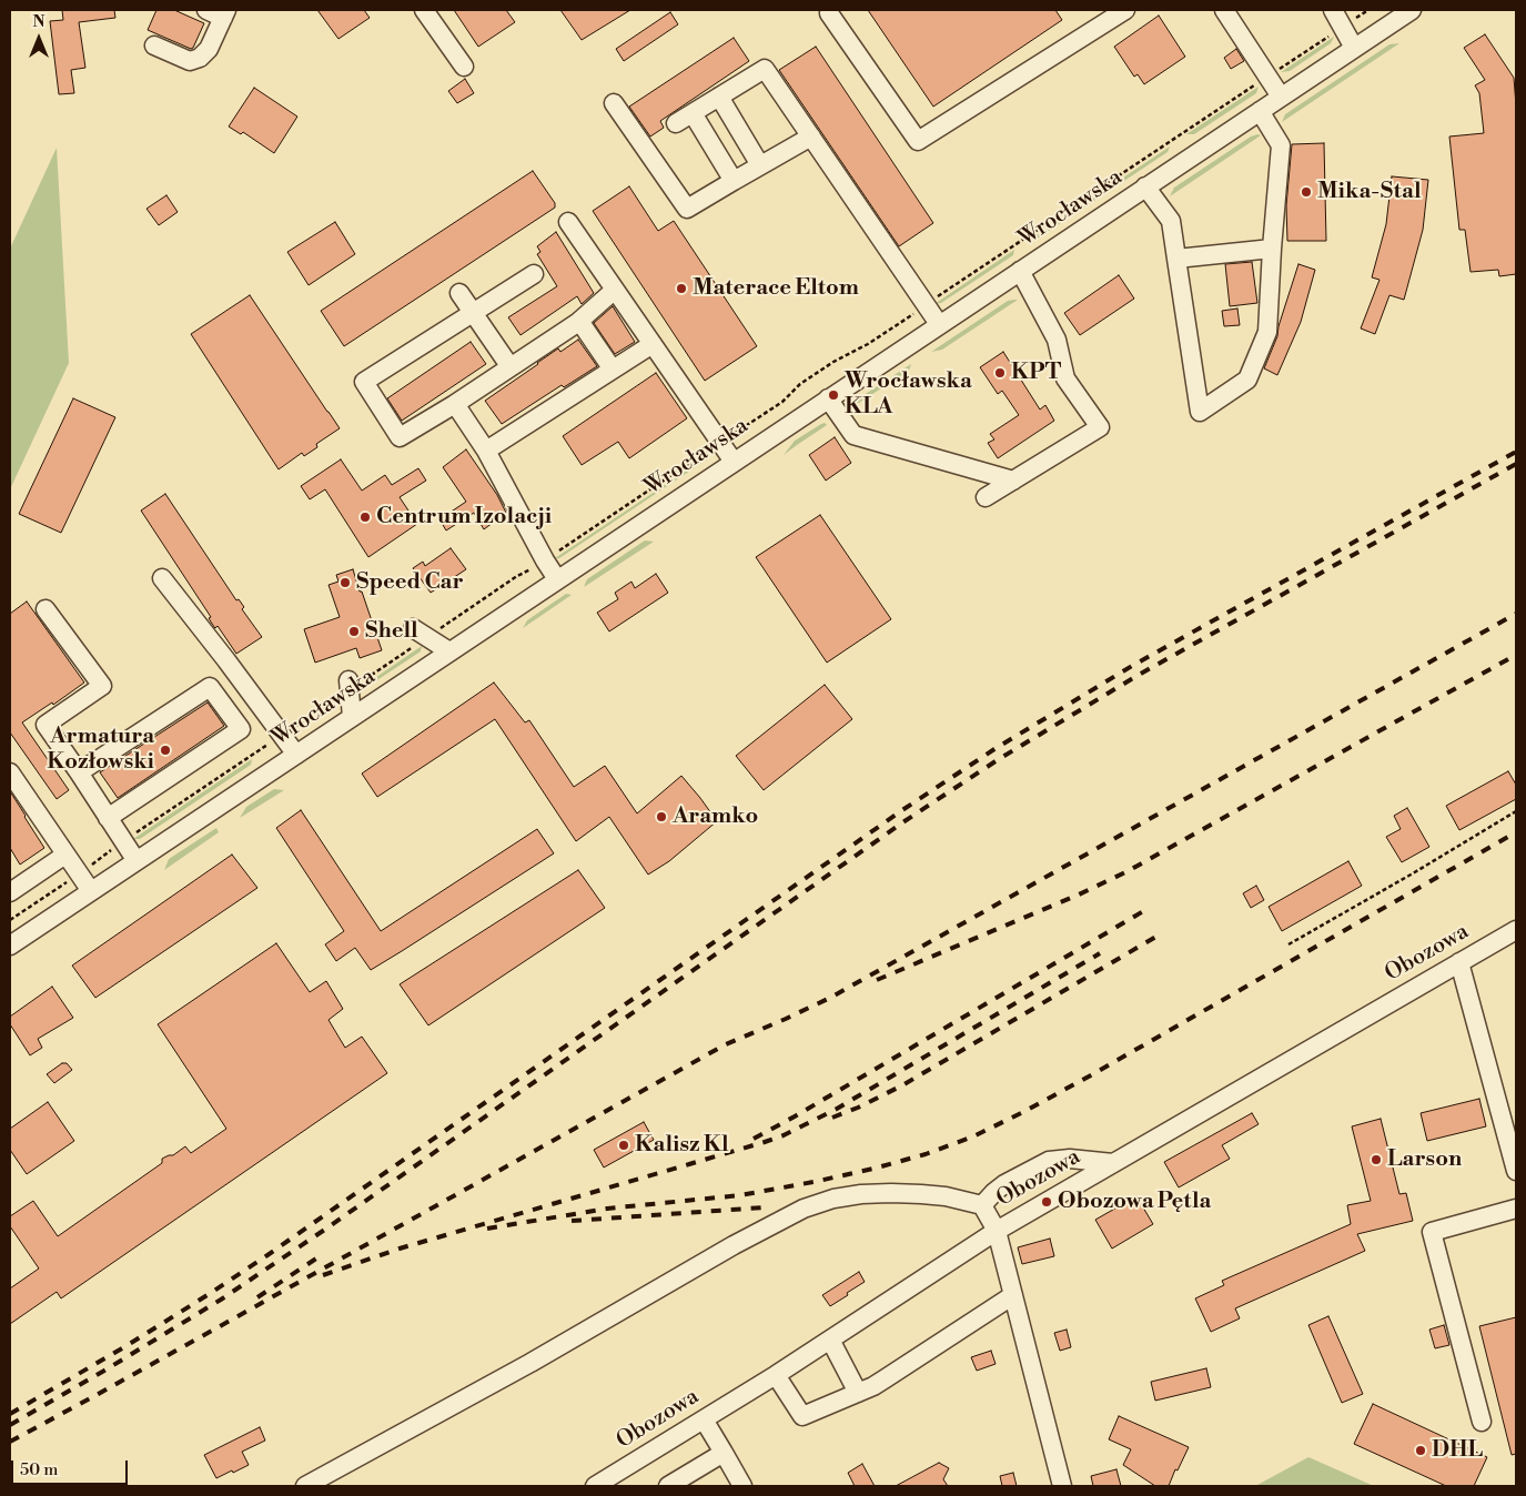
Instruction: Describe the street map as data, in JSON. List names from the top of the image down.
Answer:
{
  "streets": {
    "street": ["Wrocławska", "Obozowa"]
  },
  "places": [
    "Mika-Stal",
    "Materace Eltom",
    "KPT",
    "Wrocławska KLA",
    "Centrum Izolacji",
    "Speed Car",
    "Shell",
    "Armatura Kozłowski",
    "Aramko",
    "Kalisz Kl",
    "Larson",
    "Obozowa Pętla",
    "DHL"
  ],
  "scale_bar": "50 m",
  "north": "top"
}
